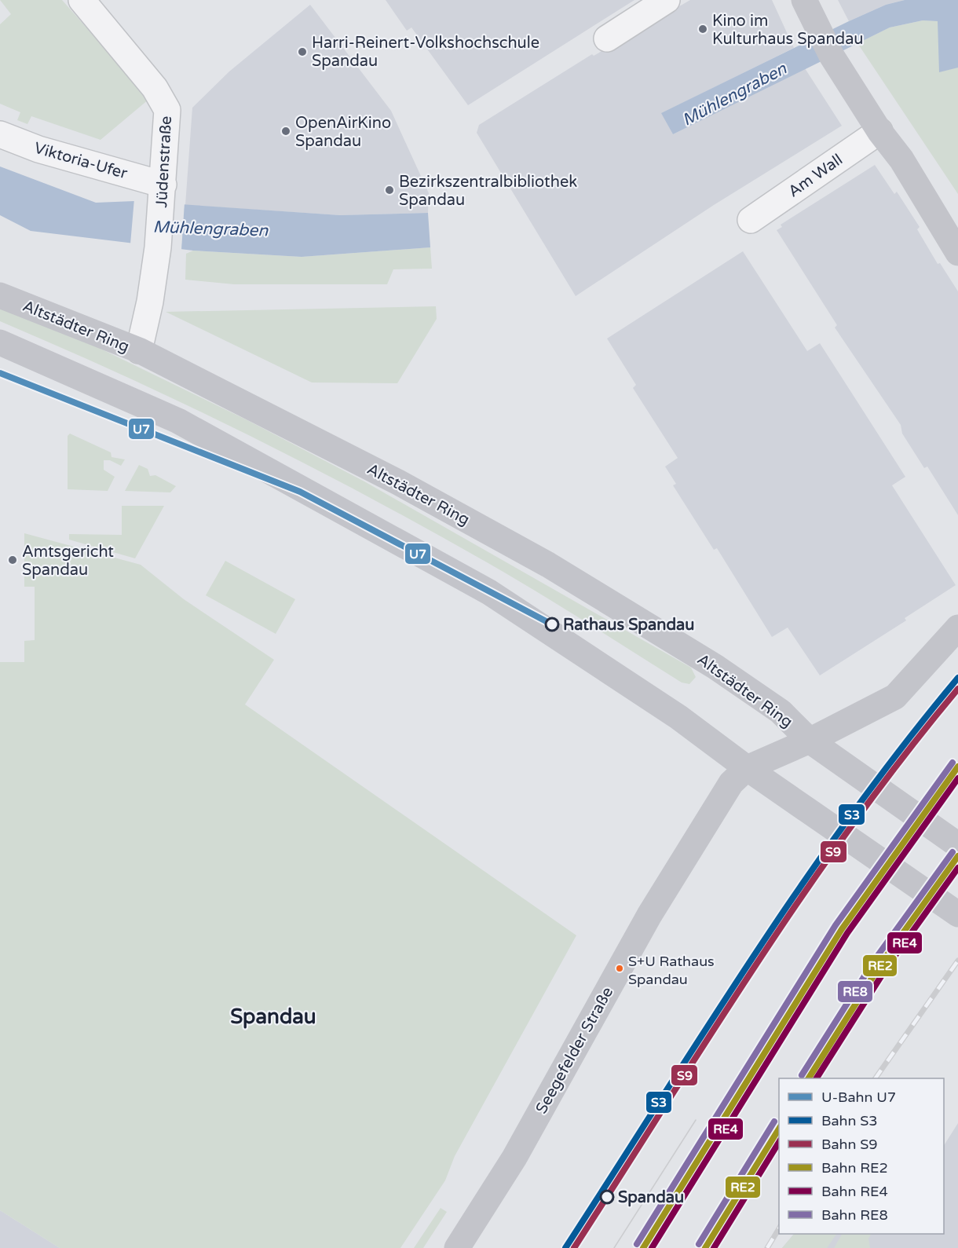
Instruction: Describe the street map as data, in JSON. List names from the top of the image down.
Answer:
{
  "streets": {
    "main road": ["Altstädter Ring", "Seegefelder Straße"],
    "street": ["Viktoria-Ufer", "Jüdenstraße", "Am Wall"]
  },
  "crossings": [
    ["Viktoria-Ufer", "Jüdenstraße"],
    ["Jüdenstraße", "Altstädter Ring"],
    ["Altstädter Ring", "Seegefelder Straße"]
  ],
  "districts": ["Spandau"],
  "water": ["Mühlengraben"],
  "places": [
    "Kino im Kulturhaus Spandau",
    "Harri-Reinert-Volkshochschule Spandau",
    "OpenAirKino Spandau",
    "Bezirkszentralbibliothek Spandau",
    "Amtsgericht Spandau",
    "Rathaus Spandau",
    "S+U Rathaus Spandau",
    "Spandau"
  ],
  "lines": [
    "metro line U7",
    "rail line S3",
    "rail line S9",
    "rail line RE8",
    "rail line RE2",
    "rail line RE4"
  ],
  "legend": [
    "U-Bahn U7",
    "Bahn S3",
    "Bahn S9",
    "Bahn RE2",
    "Bahn RE4",
    "Bahn RE8"
  ]
}
